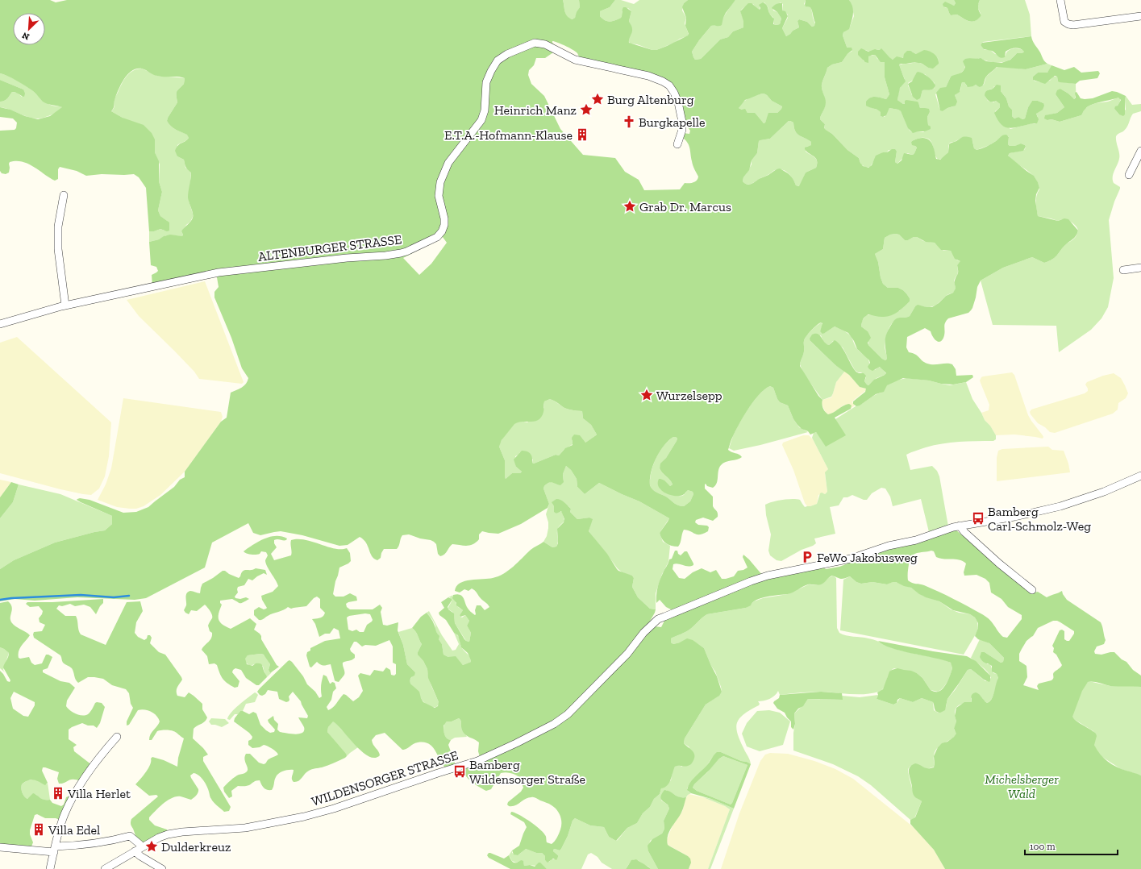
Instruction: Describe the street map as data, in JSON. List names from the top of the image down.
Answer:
{
  "streets": {
    "street": ["ALTENBURGER STRASSE", "WILDENSORGER STRASSE"]
  },
  "parks": ["Michelsberger Wald"],
  "places": {
    "place": [
      "Burg Altenburg",
      "Heinrich Manz",
      "Grab Dr. Marcus",
      "Wurzelsepp",
      "Dulderkreuz"
    ],
    "church": ["Burgkapelle"],
    "building": ["E.T.A.-Hofmann-Klause", "Villa Herlet", "Villa Edel"],
    "bus stop": ["Bamberg Carl-Schmolz-Weg", "Bamberg Wildensorger Straße"],
    "parking": ["FeWo Jakobusweg"]
  },
  "scale_bar": "100 m",
  "north": "bottom left"
}
